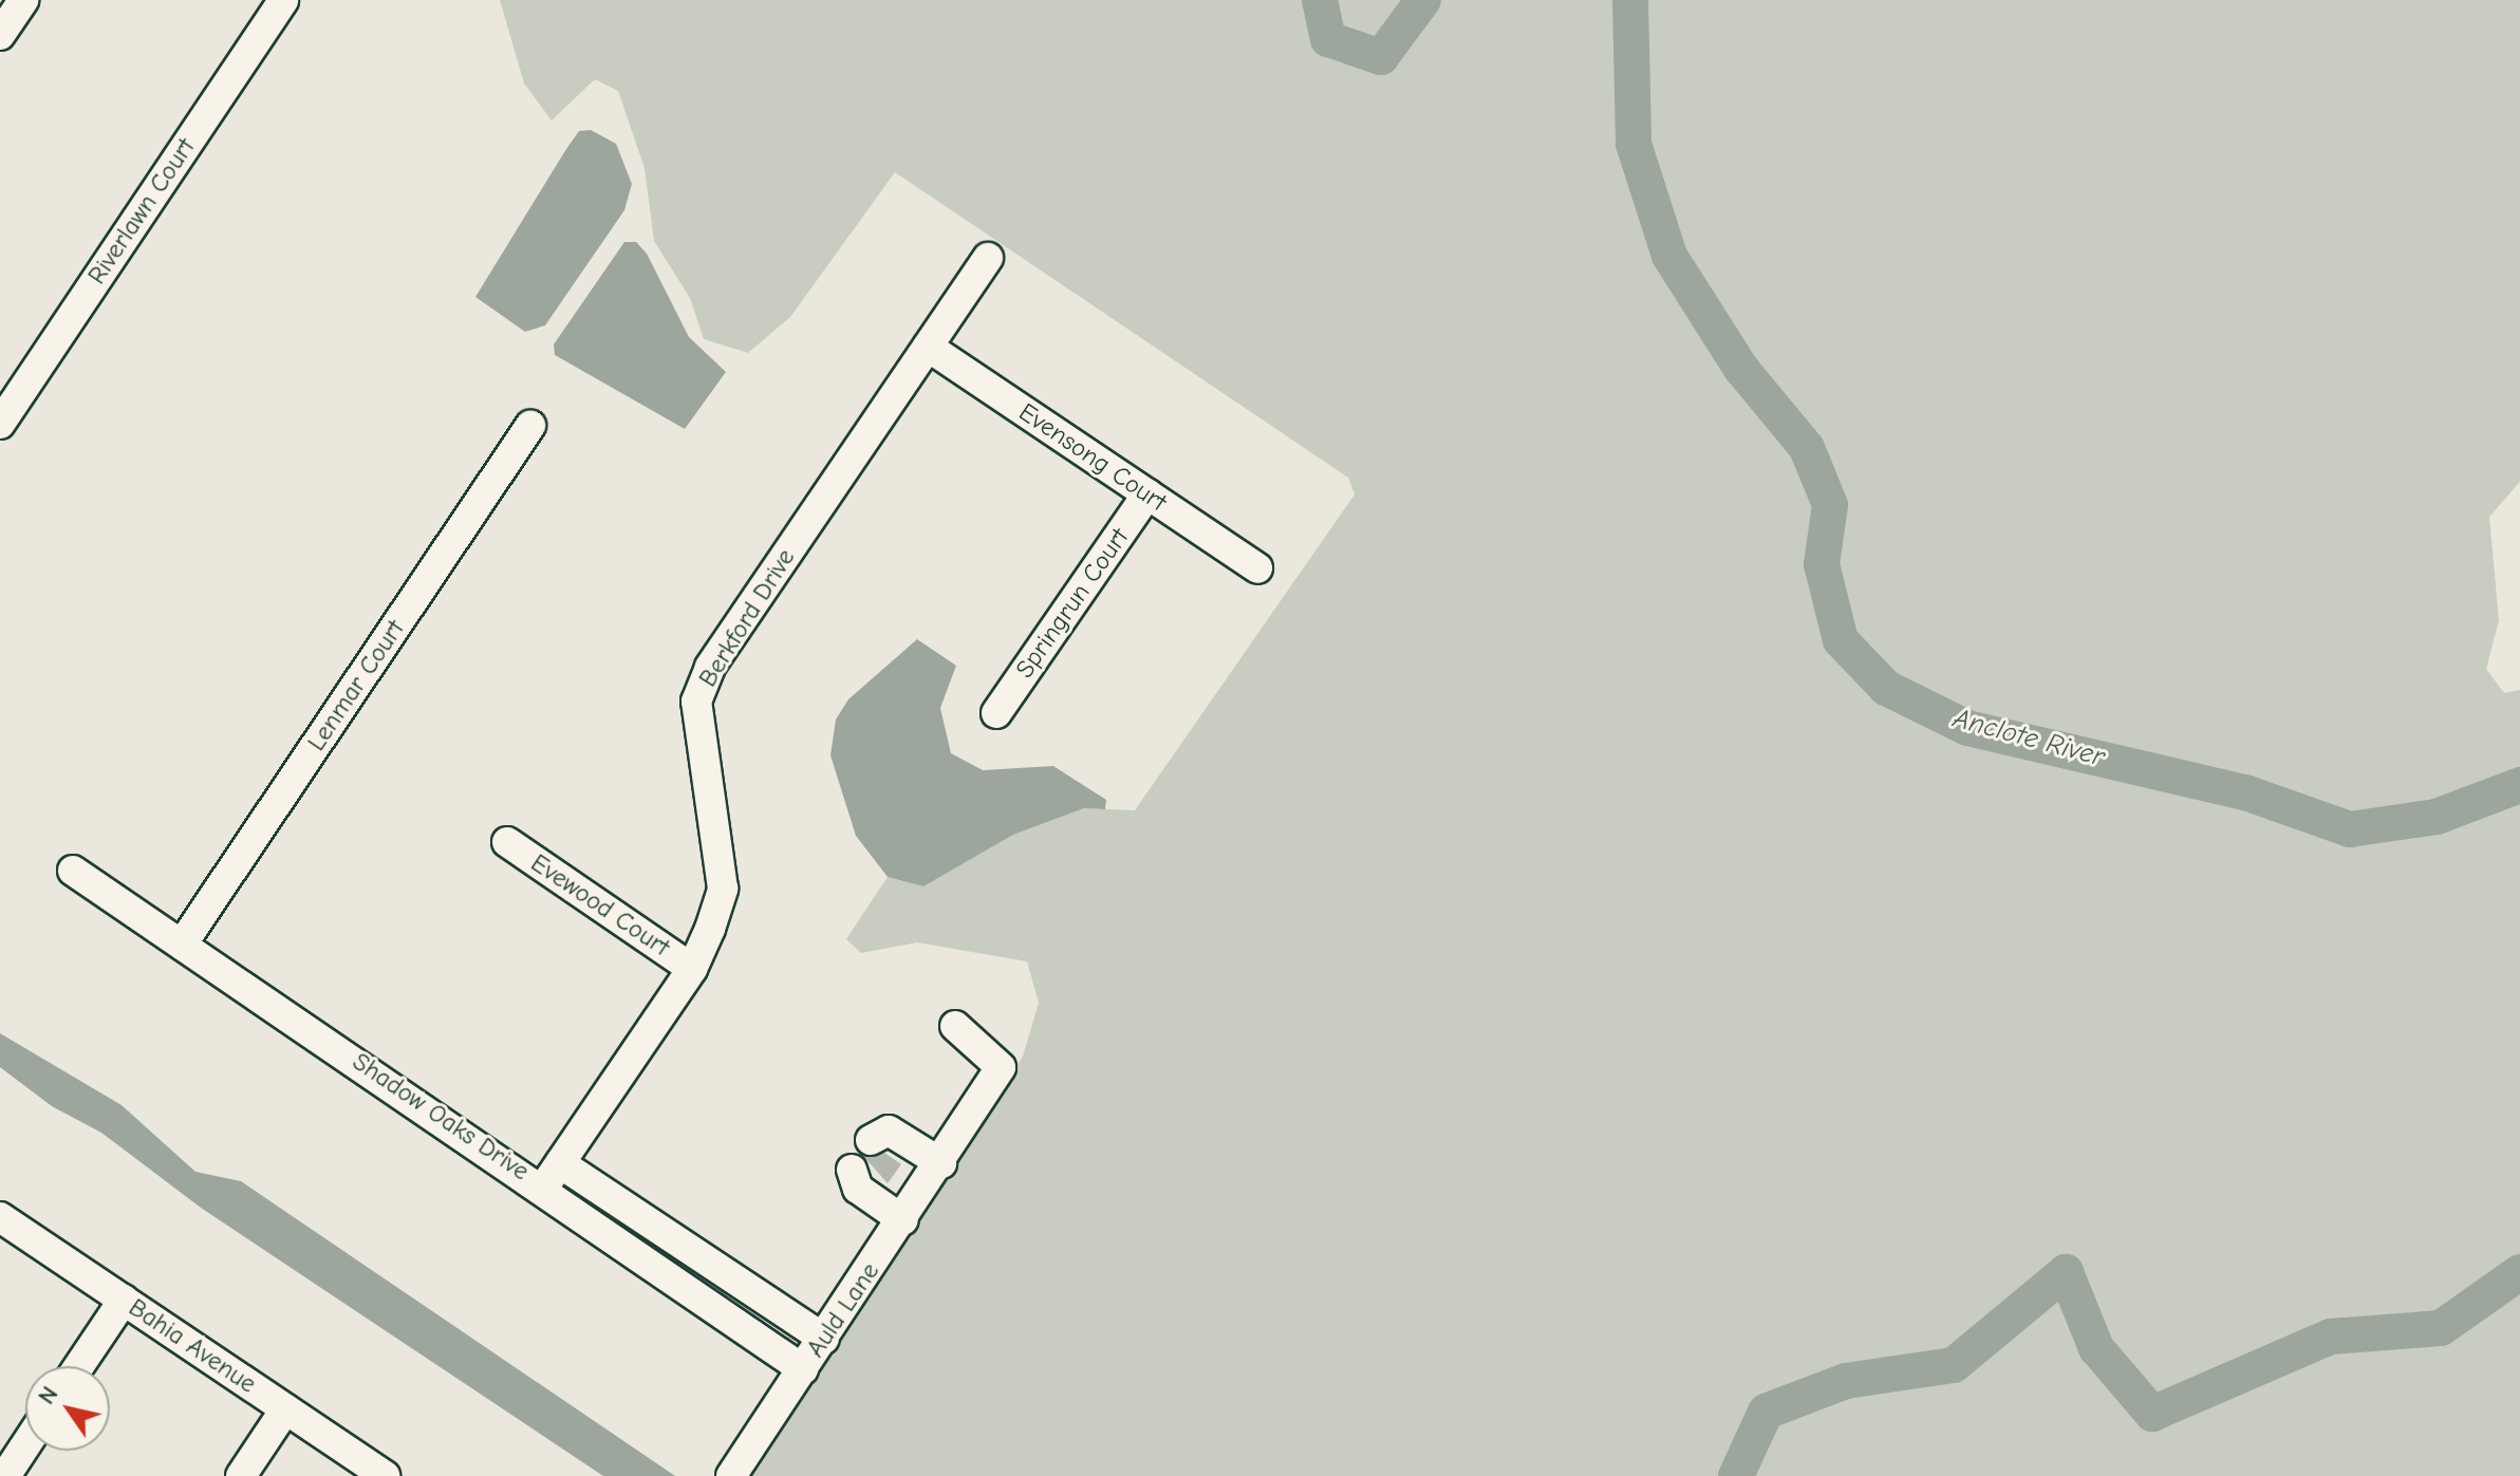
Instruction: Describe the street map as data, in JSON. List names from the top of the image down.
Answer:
{
  "streets": {
    "street": [
      "Riverlawn Court",
      "Evensong Court",
      "Springrun Court",
      "Berkford Drive",
      "Lenmar Court",
      "Evewood Court",
      "Shadow Oaks Drive",
      "Auld Lane",
      "Bahia Avenue"
    ]
  },
  "crossings": [
    ["Evensong Court", "Springrun Court"],
    ["Evensong Court", "Berkford Drive"],
    ["Berkford Drive", "Evewood Court"],
    ["Berkford Drive", "Shadow Oaks Drive"],
    ["Lenmar Court", "Shadow Oaks Drive"],
    ["Shadow Oaks Drive", "Auld Lane"]
  ],
  "water": ["Anclote River"],
  "north": "top left"
}
